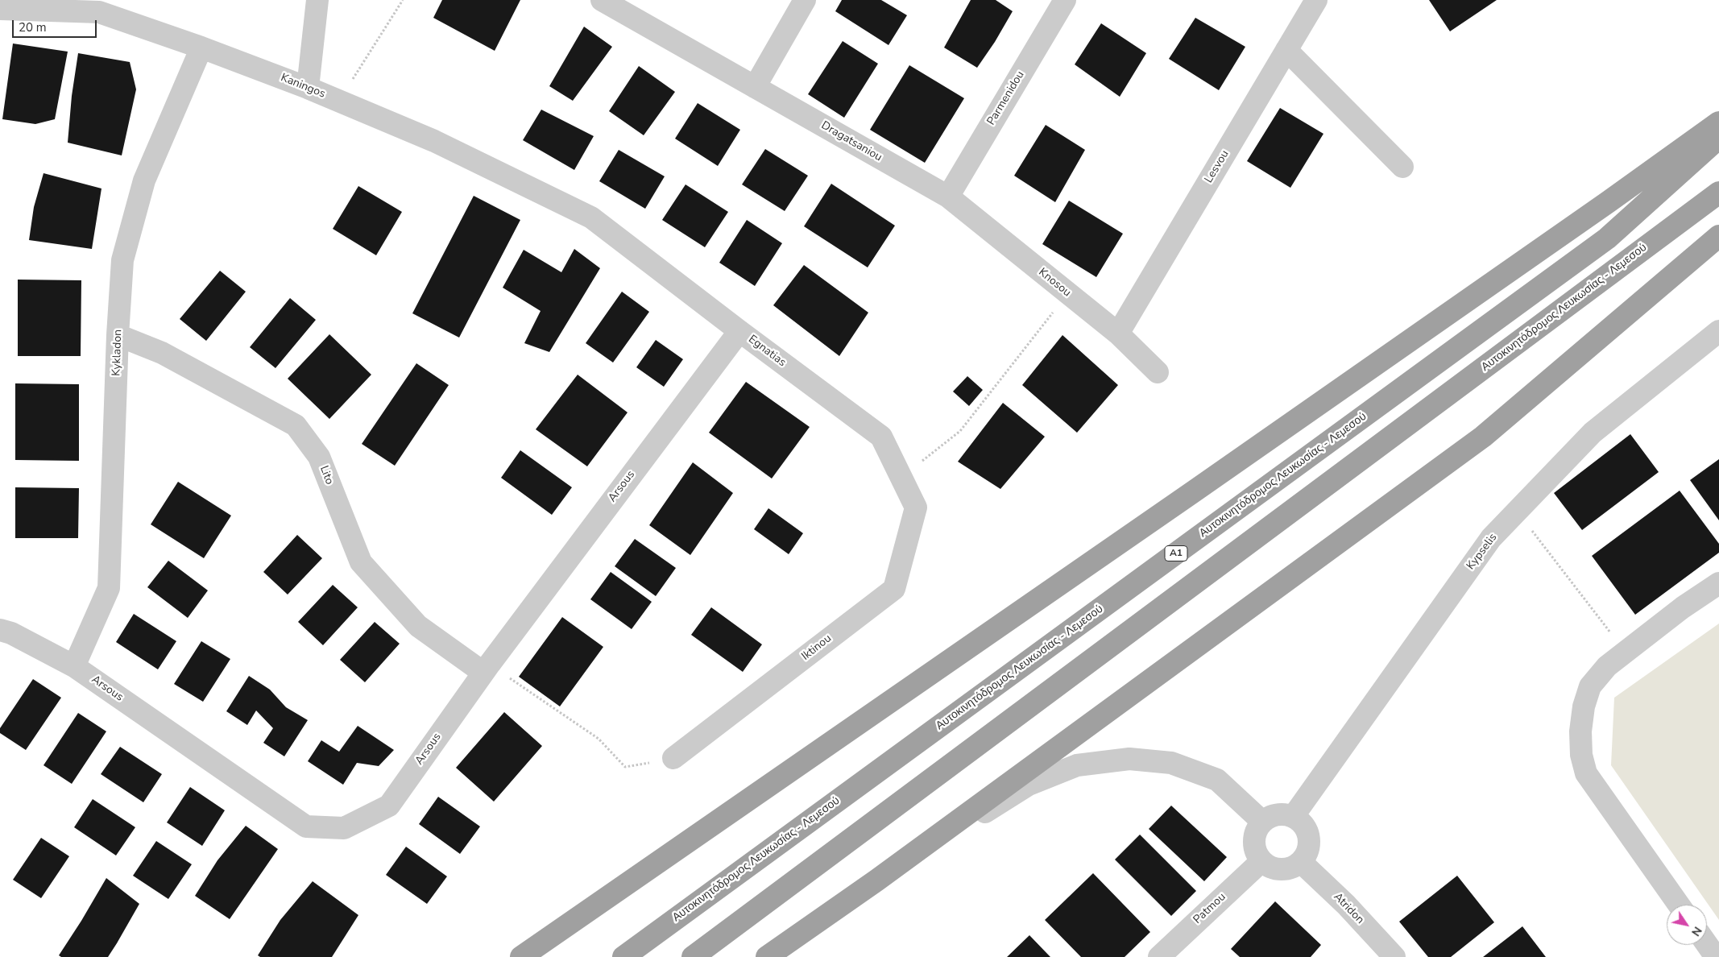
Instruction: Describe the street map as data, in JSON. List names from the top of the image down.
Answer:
{
  "streets": {
    "highway": ["Αυτοκινητόδρομος Λευκωσίας - Λεμεσού", "A1"],
    "street": [
      "Kaningos",
      "Parmenidou",
      "Dragatsaniou",
      "Lesvou",
      "Knosou",
      "Egnatias",
      "Kykladon",
      "Lito",
      "Arsous",
      "Kypselis",
      "Iktinou",
      "Patmou",
      "Atridon"
    ]
  },
  "crossings": [
    ["Kaningos", "Egnatias"],
    ["Kaningos", "Kykladon"],
    ["Parmenidou", "Dragatsaniou"],
    ["Parmenidou", "Knosou"],
    ["Dragatsaniou", "Knosou"],
    ["Lesvou", "Knosou"],
    ["Egnatias", "Arsous"],
    ["Egnatias", "Iktinou"],
    ["Kykladon", "Lito"],
    ["Kykladon", "Arsous"],
    ["Lito", "Arsous"],
    ["Kypselis", "Patmou"],
    ["Kypselis", "Atridon"],
    ["Patmou", "Atridon"]
  ],
  "scale_bar": "20 m",
  "north": "bottom right"
}
